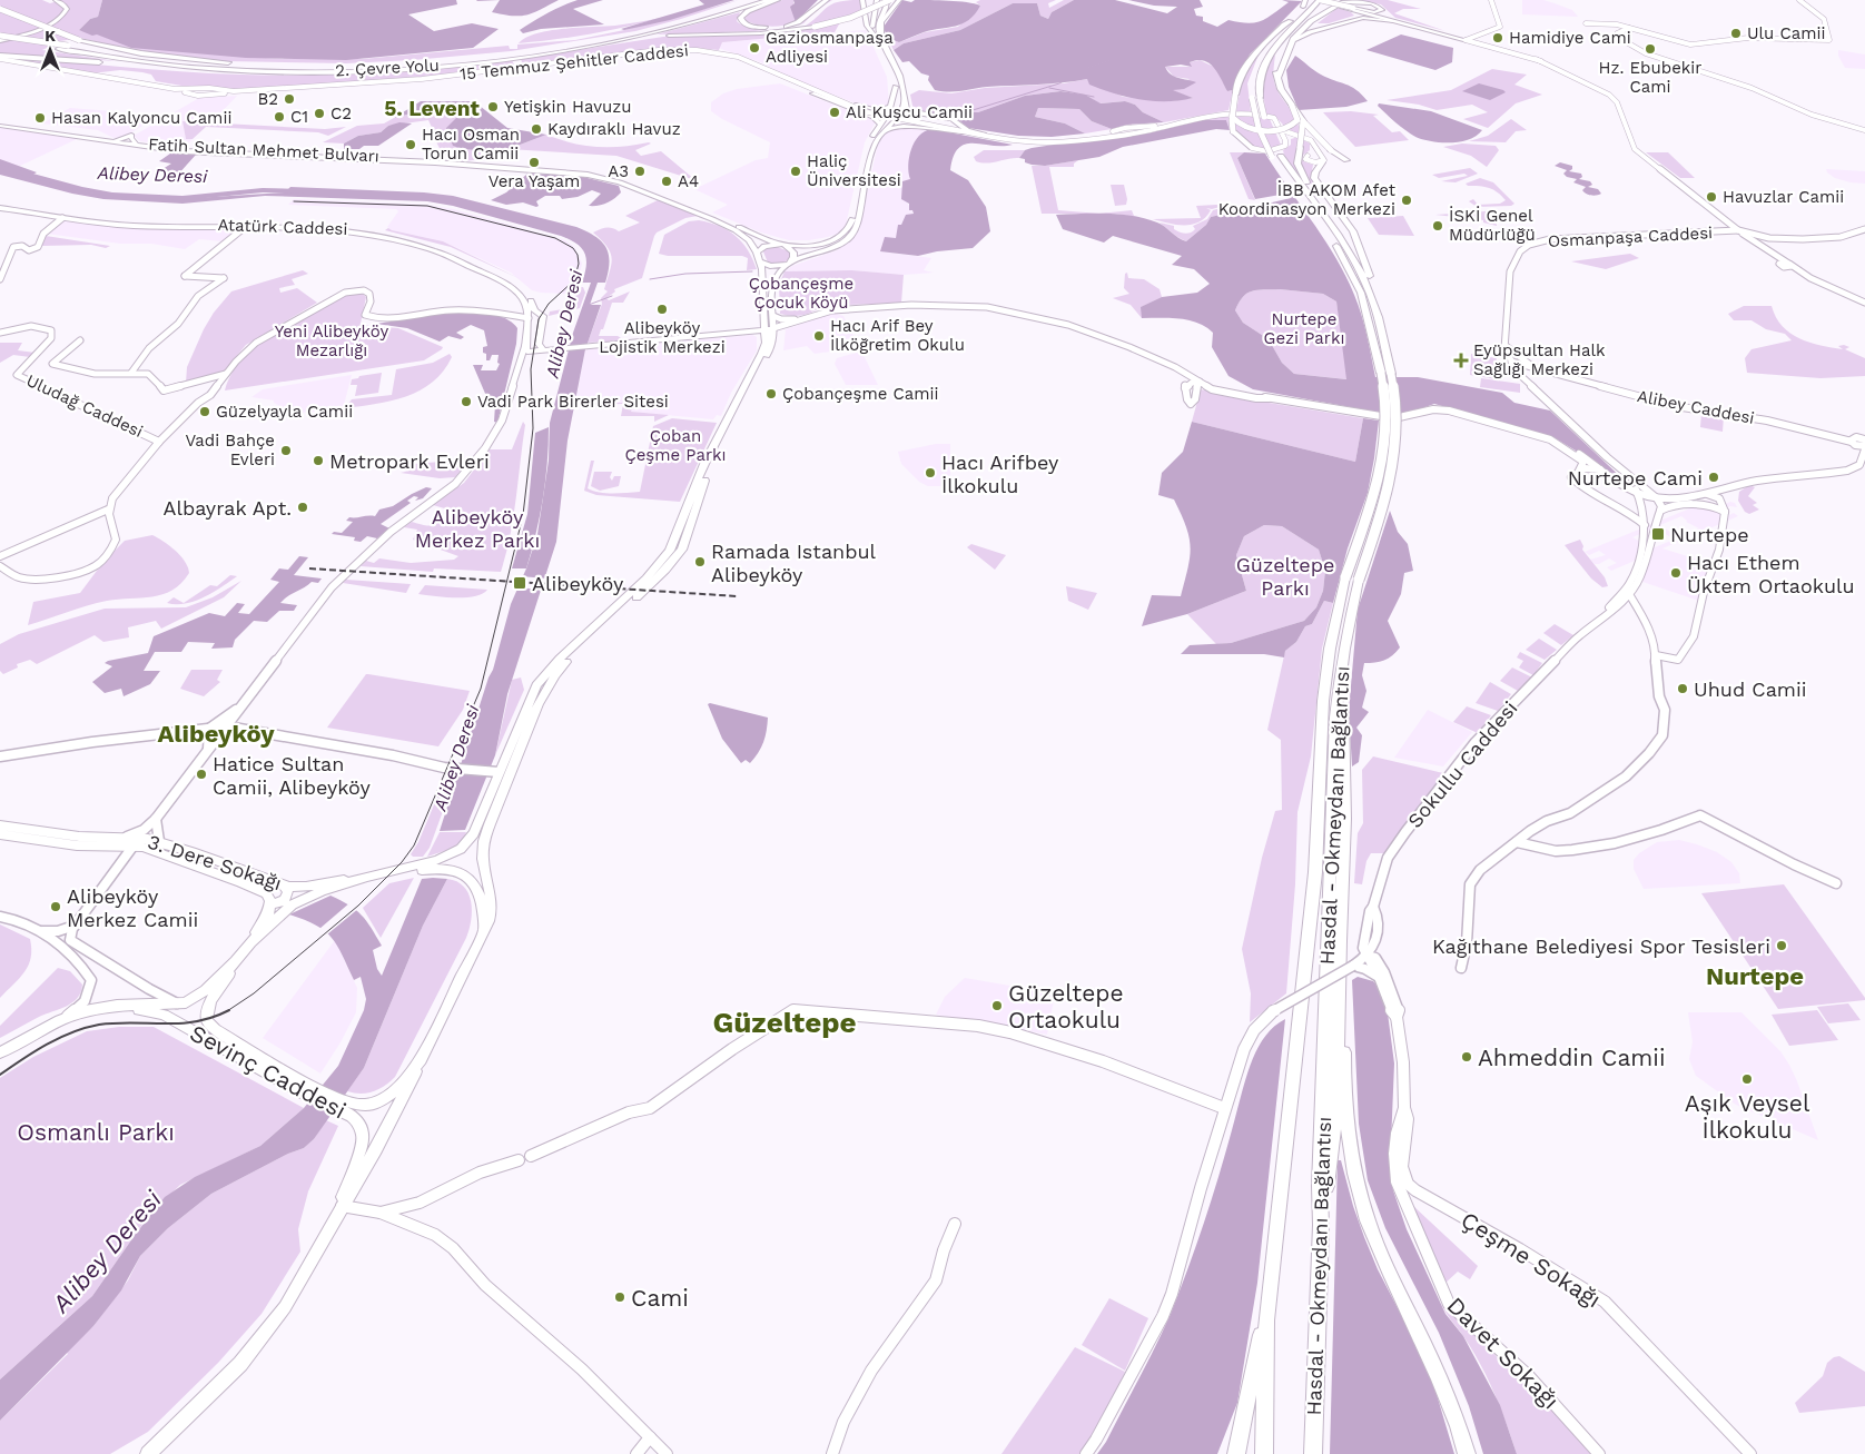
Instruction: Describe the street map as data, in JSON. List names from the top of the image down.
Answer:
{
  "streets": {
    "highway": ["2. Çevre Yolu", "Hasdal - Okmeydanı Bağlantısı"],
    "main road": [
      "15 Temmuz Şehitler Caddesi",
      "Fatih Sultan Mehmet Bulvarı",
      "Atatürk Caddesi",
      "Osmanpaşa Caddesi",
      "Uludağ Caddesi",
      "Alibey Caddesi",
      "Sokullu Caddesi",
      "3. Dere Sokağı",
      "Sevinç Caddesi",
      "Çeşme Sokağı",
      "Davet Sokağı"
    ]
  },
  "crossings": [
    ["Atatürk Caddesi", "Sevinç Caddesi"],
    ["Osmanpaşa Caddesi", "Alibey Caddesi"],
    ["Osmanpaşa Caddesi", "Sokullu Caddesi"],
    ["Çeşme Sokağı", "Davet Sokağı"]
  ],
  "districts": [
    "5. Levent",
    "Alibeyköy",
    "Nurtepe",
    "Güzeltepe"
  ],
  "water": ["Alibey Deresi"],
  "parks": [
    "Çobançeşme Çocuk Köyü",
    "Nurtepe Gezi Parkı",
    "Yeni Alibeyköy Mezarlığı",
    "Çoban Çeşme Parkı",
    "Alibeyköy Merkez Parkı",
    "Güzeltepe Parkı",
    "Osmanlı Parkı"
  ],
  "places": {
    "other": [
      "Ulu Camii",
      "Hamidiye Cami",
      "Gaziosmanpaşa Adliyesi",
      "Hz. Ebubekir Cami",
      "B2",
      "Yetişkin Havuzu",
      "Ali Kuşcu Camii",
      "C2",
      "C1",
      "Hasan Kalyoncu Camii",
      "Kaydıraklı Havuz",
      "Hacı Osman Torun Camii",
      "Vera Yaşam",
      "A3",
      "Haliç Üniversitesi",
      "A4",
      "Havuzlar Camii",
      "İBB AKOM Afet Koordinasyon Merkezi",
      "İSKİ Genel Müdürlüğü",
      "Alibeyköy Lojistik Merkezi",
      "Hacı Arif Bey İlköğretim Okulu",
      "Çobançeşme Camii",
      "Vadi Park Birerler Sitesi",
      "Güzelyayla Camii",
      "Vadi Bahçe Evleri",
      "Metropark Evleri",
      "Hacı Arifbey İlkokulu",
      "Nurtepe Cami",
      "Albayrak Apt.",
      "Ramada Istanbul Alibeyköy",
      "Hacı Ethem Üktem Ortaokulu",
      "Uhud Camii",
      "Hatice Sultan Camii, Alibeyköy",
      "Alibeyköy Merkez Camii",
      "Kağıthane Belediyesi Spor Tesisleri",
      "Güzeltepe Ortaokulu",
      "Ahmeddin Camii",
      "Aşık Veysel İlkokulu",
      "Cami"
    ],
    "health": ["Eyüpsultan Halk Sağlığı Merkezi"],
    "transit": ["Nurtepe", "Alibeyköy"]
  },
  "north": "top"
}
